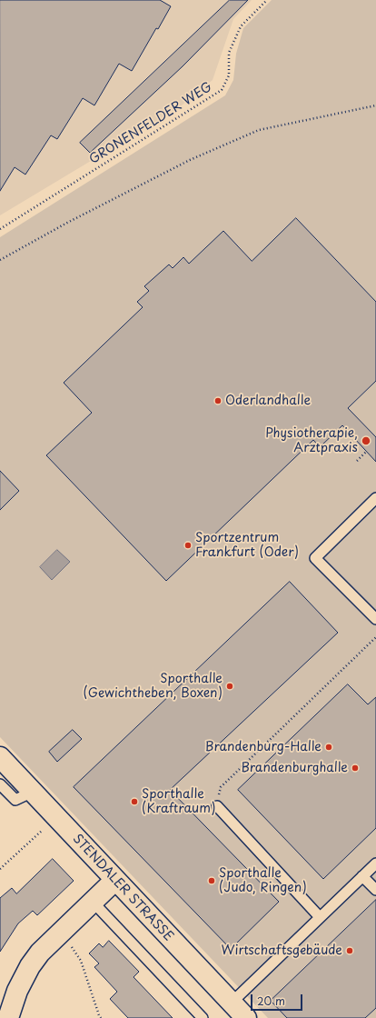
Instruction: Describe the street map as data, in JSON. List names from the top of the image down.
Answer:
{
  "streets": {
    "street": ["STENDALER STRASSE"],
    "path": ["GRONENFELDER WEG"]
  },
  "places": [
    "Oderlandhalle",
    "Physiotherapie, Arztpraxis",
    "Sportzentrum Frankfurt (Oder)",
    "Sporthalle (Gewichtheben, Boxen)",
    "Brandenburg-Halle",
    "Brandenburghalle",
    "Sporthalle (Kraftraum)",
    "Sporthalle (Judo, Ringen)",
    "Wirtschaftsgebäude"
  ],
  "scale_bar": "20 m"
}
